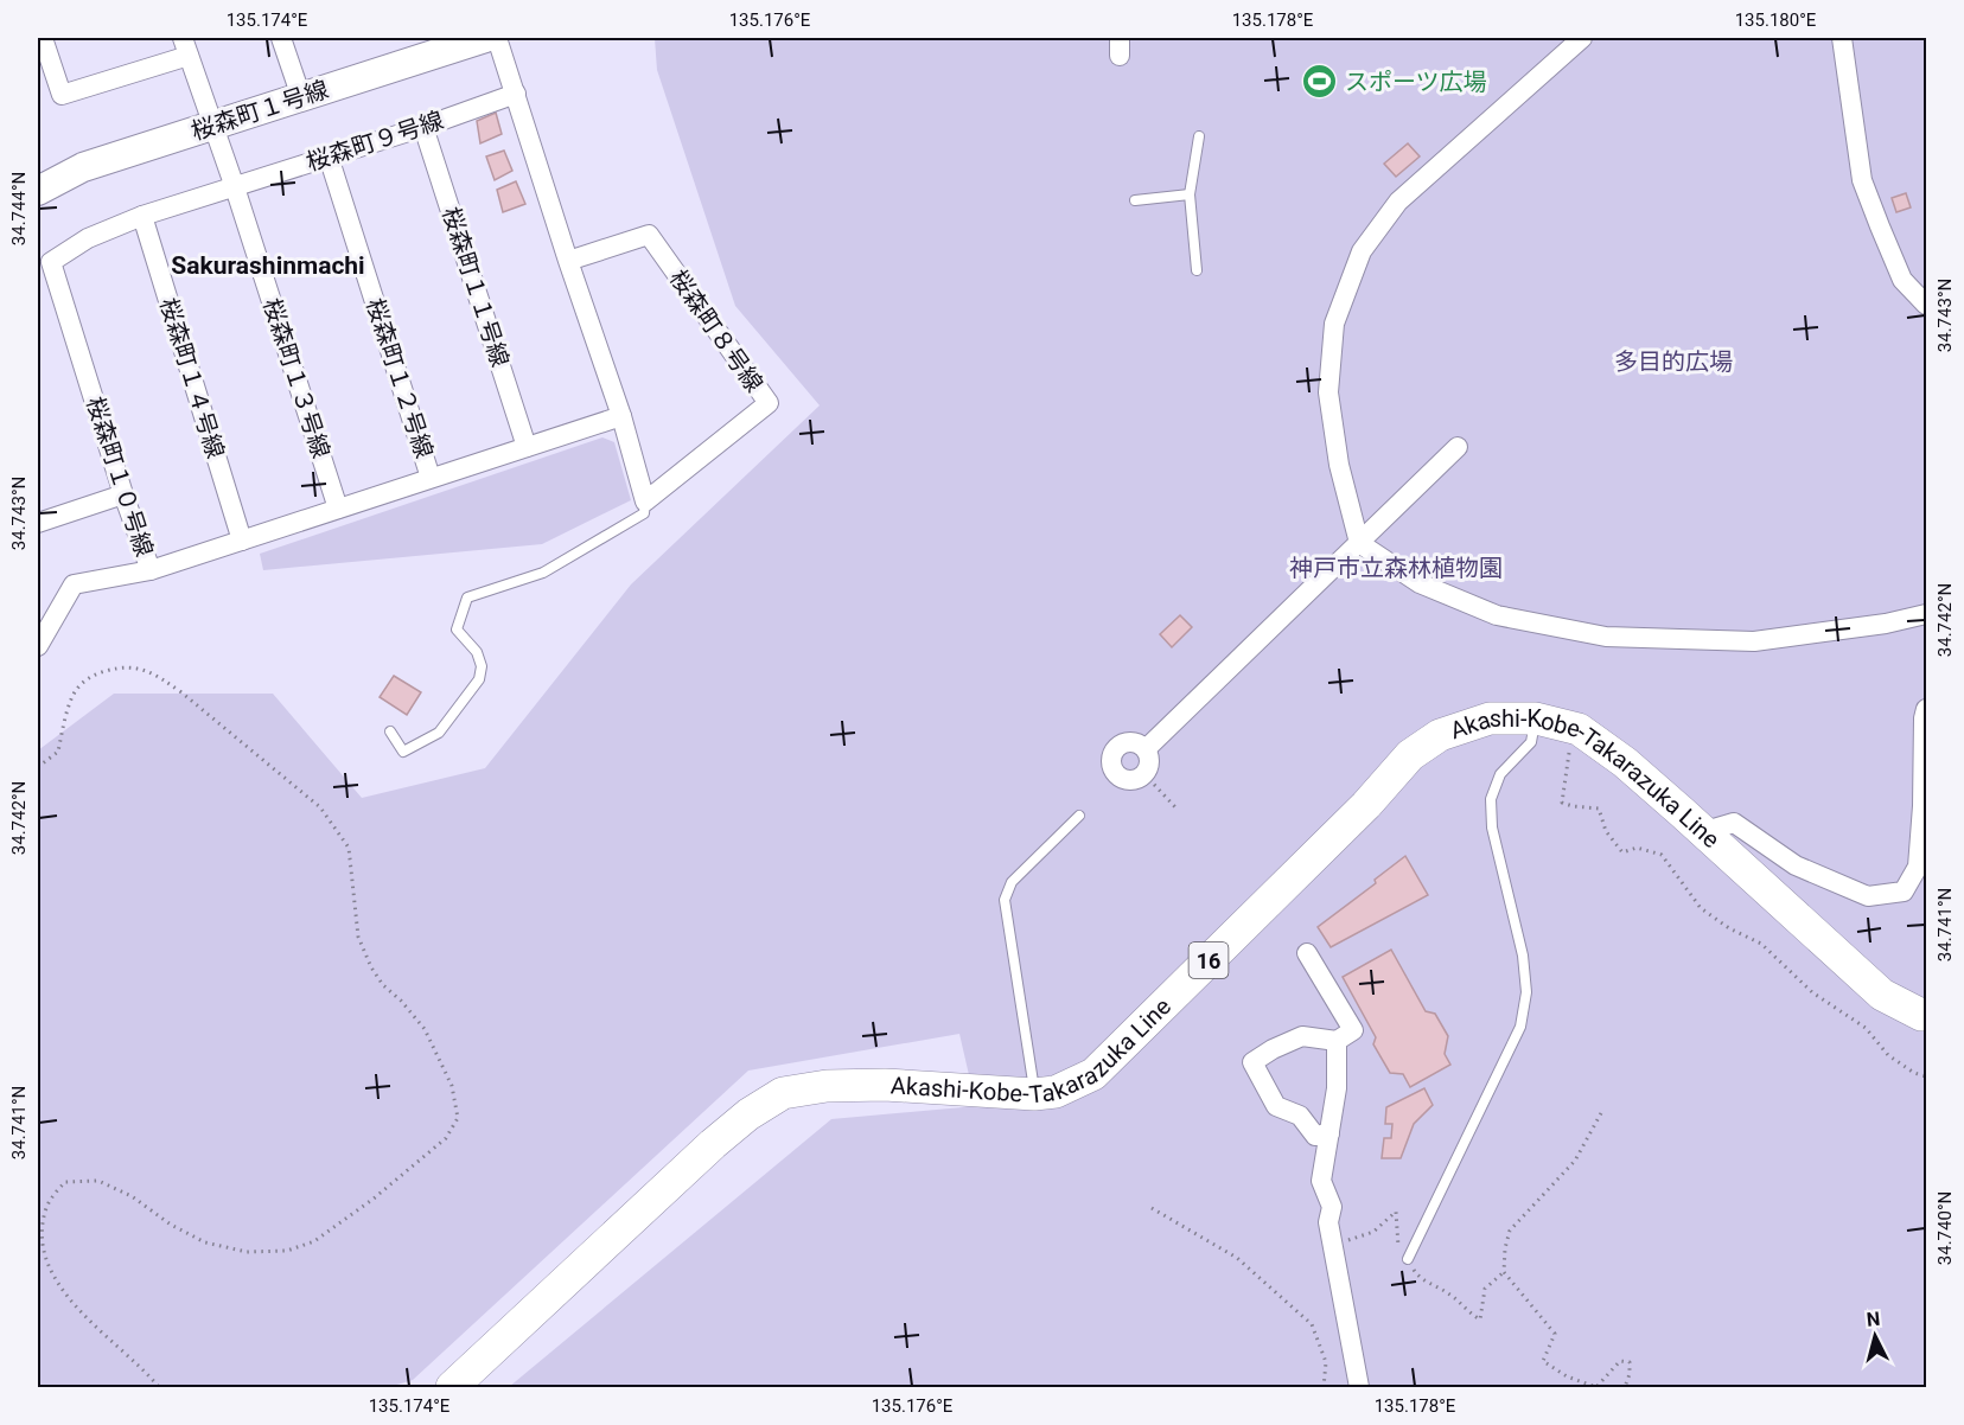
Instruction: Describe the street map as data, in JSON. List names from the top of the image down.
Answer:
{
  "streets": {
    "main road": ["Akashi-Kobe-Takarazuka Line", "16"],
    "street": [
      "桜森町１号線",
      "桜森町９号線",
      "桜森町１１号線",
      "桜森町８号線",
      "桜森町１４号線",
      "桜森町１３号線",
      "桜森町１２号線",
      "桜森町１０号線"
    ]
  },
  "crossings": [
    ["桜森町１号線", "桜森町１３号線"],
    ["桜森町９号線", "桜森町１１号線"],
    ["桜森町９号線", "桜森町１３号線"],
    ["桜森町９号線", "桜森町１２号線"],
    ["桜森町９号線", "桜森町１０号線"],
    ["桜森町１１号線", "桜森町１０号線"],
    ["桜森町１４号線", "桜森町１０号線"],
    ["桜森町１３号線", "桜森町１０号線"],
    ["桜森町１２号線", "桜森町１０号線"]
  ],
  "districts": ["Sakurashinmachi"],
  "parks": ["多目的広場", "神戸市立森林植物園"],
  "places": {
    "sports": ["スポーツ広場"]
  },
  "north": "top",
  "coordinates": [
    "135.174°E",
    "135.176°E",
    "135.178°E",
    "135.180°E",
    "34.744°N",
    "34.743°N",
    "34.742°N",
    "34.741°N",
    "34.740°N"
  ]
}
